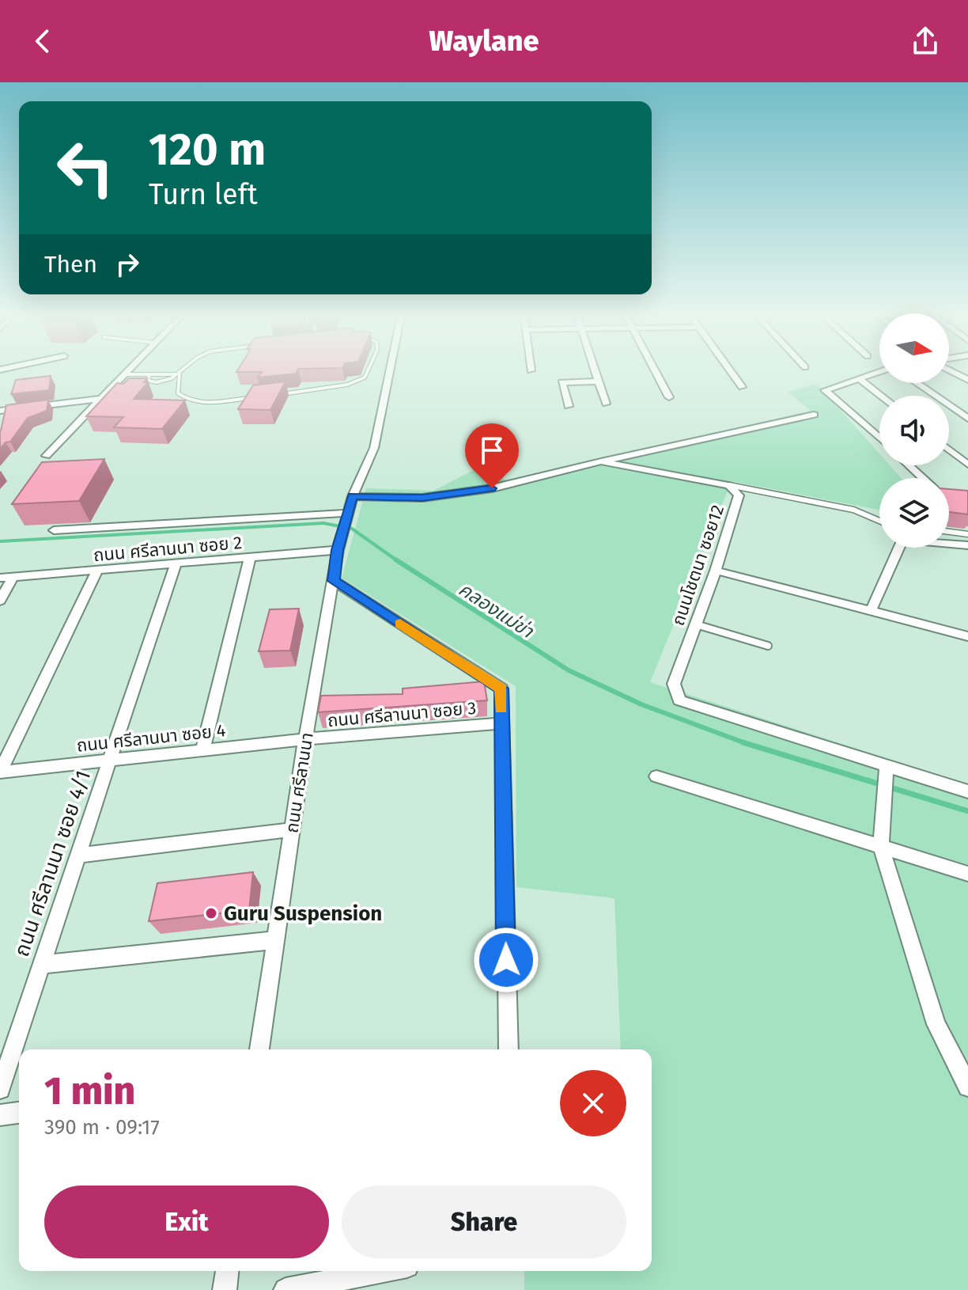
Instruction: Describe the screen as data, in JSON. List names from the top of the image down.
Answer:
{
  "streets": {
    "street": [
      "ถนน ศรีลานนา ซอย 2",
      "ถนนโชตนา ซอย12",
      "ถนน ศรีลานนา ซอย 3",
      "ถนน ศรีลานนา ซอย 4",
      "ถนน ศรีลานนา",
      "ถนน ศรีลานนา ซอย 4/1"
    ]
  },
  "crossings": [
    ["ถนน ศรีลานนา ซอย 2", "ถนน ศรีลานนา"],
    ["ถนน ศรีลานนา ซอย 2", "ถนน ศรีลานนา ซอย 4/1"],
    ["ถนนโชตนา ซอย12", "ถนน ศรีลานนา"],
    ["ถนน ศรีลานนา ซอย 3", "ถนน ศรีลานนา ซอย 4"],
    ["ถนน ศรีลานนา ซอย 3", "ถนน ศรีลานนา"],
    ["ถนน ศรีลานนา ซอย 4", "ถนน ศรีลานนา"],
    ["ถนน ศรีลานนา ซอย 4", "ถนน ศรีลานนา ซอย 4/1"]
  ],
  "water": ["คลองแม่ข่า"],
  "places": ["Guru Suspension"],
  "north": "right",
  "page": {
    "header": "Waylane",
    "turn": ["120 m", "Turn left"],
    "then": "Then",
    "heading": ["1 min", "390 m · 09:17"],
    "buttons": ["Exit", "Share"]
  }
}
